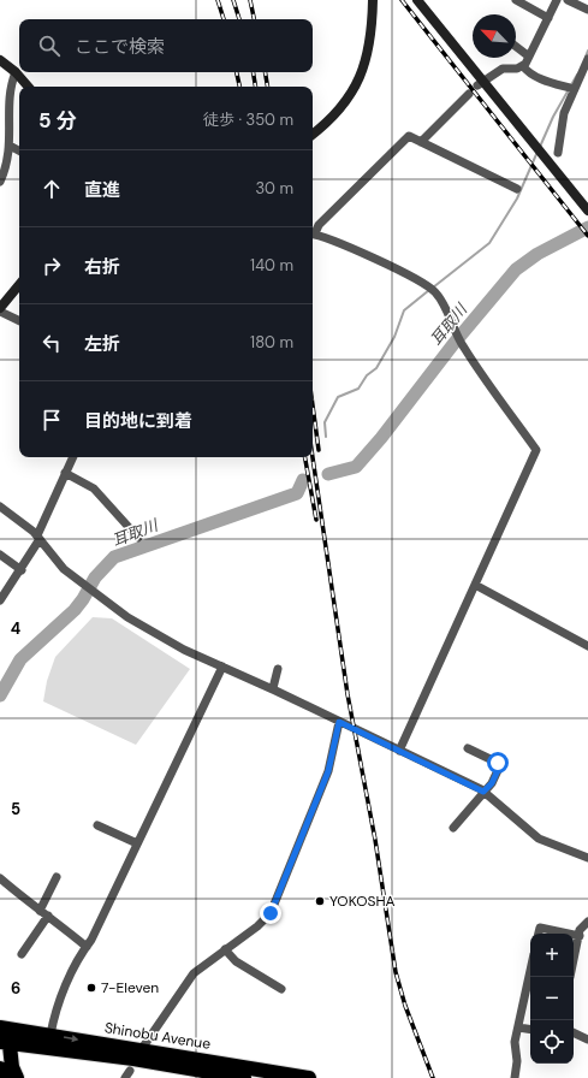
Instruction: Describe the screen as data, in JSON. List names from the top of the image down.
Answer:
{
  "streets": {
    "highway": ["Shinobu Avenue"]
  },
  "water": ["耳取川"],
  "places": ["YOKOSHA", "7-Eleven"],
  "north": "top left",
  "page": {
    "search": "ここで検索",
    "heading": ["5 分", "徒歩 · 350 m"],
    "list": [
      ["直進", "30 m"],
      ["右折", "140 m"],
      ["左折", "180 m"],
      "目的地に到着"
    ],
    "map_buttons": ["+", "−"]
  },
  "grid": {
    "rows": ["4", "5", "6"]
  }
}
